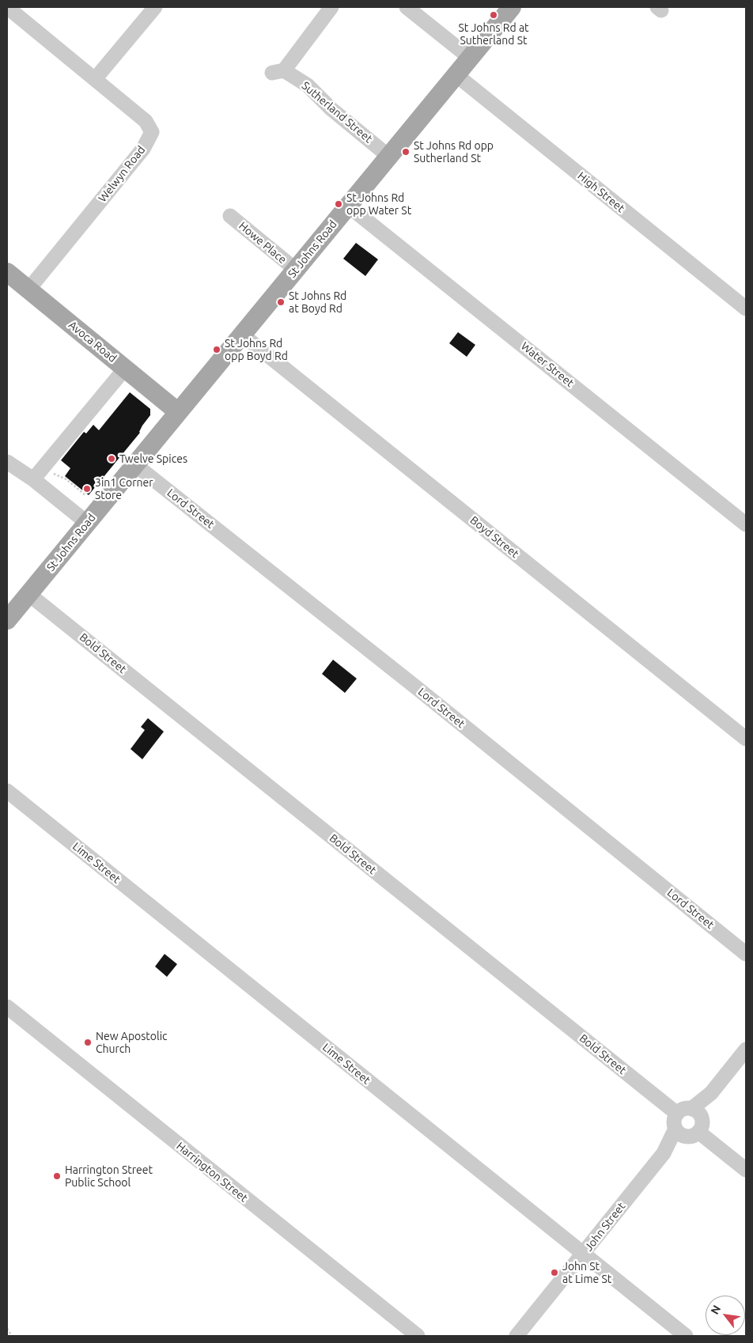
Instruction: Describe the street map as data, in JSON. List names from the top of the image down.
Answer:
{
  "streets": {
    "main road": ["St Johns Road", "Avoca Road"],
    "street": [
      "Sutherland Street",
      "Welwyn Road",
      "High Street",
      "Howe Place",
      "Water Street",
      "Lord Street",
      "Boyd Street",
      "Bold Street",
      "Lime Street",
      "Harrington Street",
      "John Street"
    ]
  },
  "crossings": [
    ["Sutherland Street", "St Johns Road"],
    ["Welwyn Road", "Avoca Road"],
    ["High Street", "St Johns Road"],
    ["Howe Place", "St Johns Road"],
    ["St Johns Road", "Avoca Road"],
    ["St Johns Road", "Water Street"],
    ["St Johns Road", "Lord Street"],
    ["St Johns Road", "Boyd Street"],
    ["St Johns Road", "Bold Street"],
    ["Bold Street", "John Street"],
    ["Lime Street", "John Street"]
  ],
  "places": [
    "St Johns Rd at Sutherland St",
    "St Johns Rd opp Sutherland St",
    "St Johns Rd opp Water St",
    "St Johns Rd at Boyd Rd",
    "St Johns Rd opp Boyd Rd",
    "Twelve Spices",
    "3in1 Corner Store",
    "New Apostolic Church",
    "Harrington Street Public School",
    "John St at Lime St"
  ],
  "north": "top left"
}
